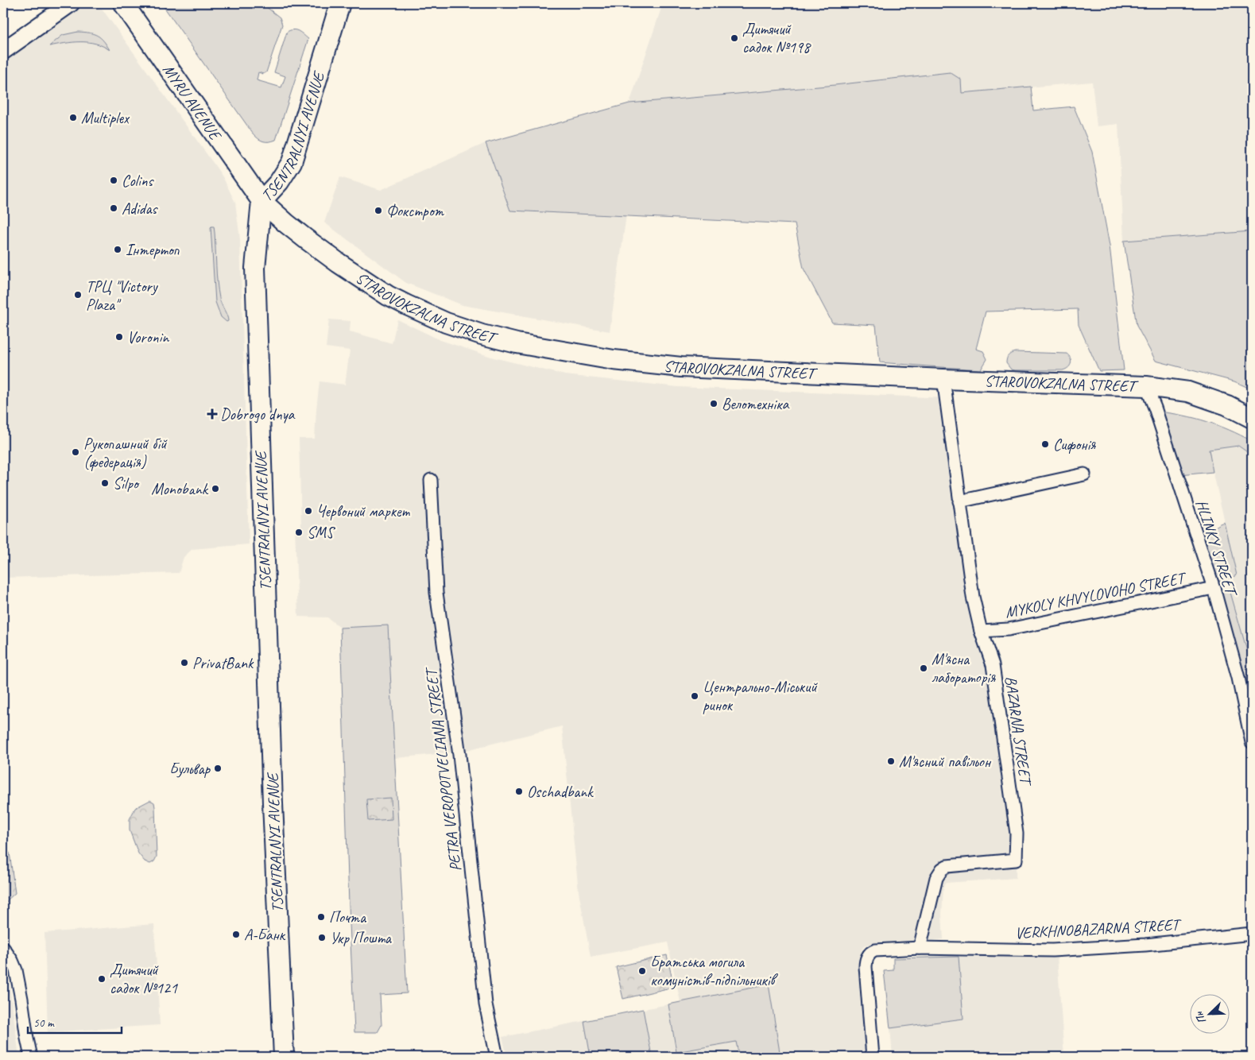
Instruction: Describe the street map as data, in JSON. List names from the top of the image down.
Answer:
{
  "streets": {
    "main road": ["MYRU AVENUE", "TSENTRALNYI AVENUE", "STAROVOKZALNA STREET"],
    "street": [
      "HLINKY STREET",
      "MYKOLY KHVYLOVOHO STREET",
      "BAZARNA STREET",
      "PETRA VEROPOTVELIANA STREET",
      "VERKHNOBAZARNA STREET"
    ]
  },
  "crossings": [
    ["MYRU AVENUE", "TSENTRALNYI AVENUE"],
    ["MYRU AVENUE", "STAROVOKZALNA STREET"],
    ["TSENTRALNYI AVENUE", "STAROVOKZALNA STREET"],
    ["STAROVOKZALNA STREET", "HLINKY STREET"],
    ["STAROVOKZALNA STREET", "BAZARNA STREET"],
    ["HLINKY STREET", "MYKOLY KHVYLOVOHO STREET"],
    ["MYKOLY KHVYLOVOHO STREET", "BAZARNA STREET"],
    ["BAZARNA STREET", "VERKHNOBAZARNA STREET"]
  ],
  "places": {
    "other": [
      "Дитячий садок №198",
      "Multiplex",
      "Colins",
      "Adidas",
      "Фокстрот",
      "Інтертоп",
      "ТРЦ \"Victory Plaza\"",
      "Voronin",
      "Велотехніка",
      "Сифонія",
      "Рукопашний бій (федерація)",
      "Silpo",
      "Monobank",
      "Червоний маркет",
      "SMS",
      "PrivatBank",
      "М'ясна лабораторія",
      "Центрально-Міський ринок",
      "М'ясний павільон",
      "Бульвар",
      "Oschadbank",
      "Почта",
      "А-Банк",
      "Укр Пошта",
      "Братська могила комуністів-підпільників",
      "Дитячий садок №121"
    ],
    "health": ["Dobrogo dnya"]
  },
  "scale_bar": "50 m",
  "north": "bottom left"
}
